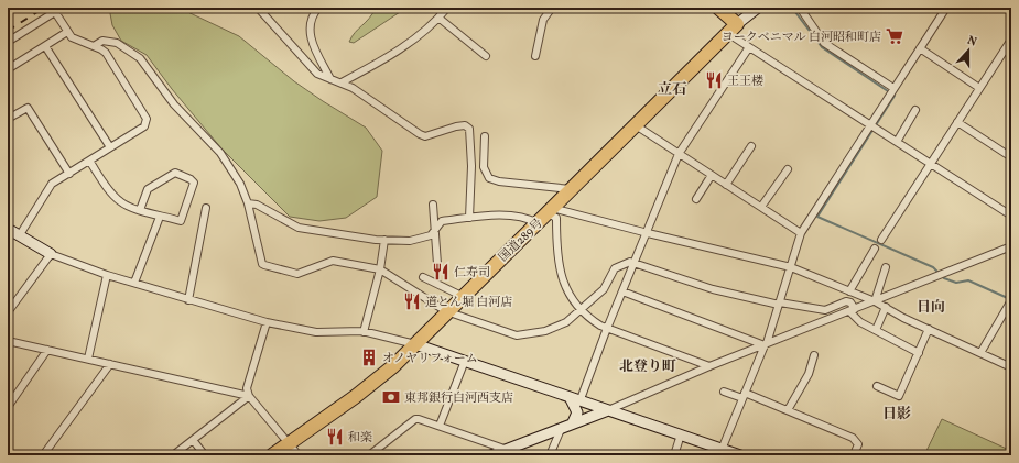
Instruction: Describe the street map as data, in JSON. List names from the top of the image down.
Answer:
{
  "streets": {
    "highway": ["国道289号"]
  },
  "districts": [
    "立石",
    "日向",
    "北登り町",
    "日影"
  ],
  "places": {
    "supermarket": ["ヨークベニマル 白河昭和町店"],
    "restaurant": [
      "王王楼",
      "仁寿司",
      "道とん堀 白河店",
      "和楽"
    ],
    "building": ["オノヤリフォーム"],
    "bank": ["東邦銀行白河西支店"]
  },
  "north": "top"
}
